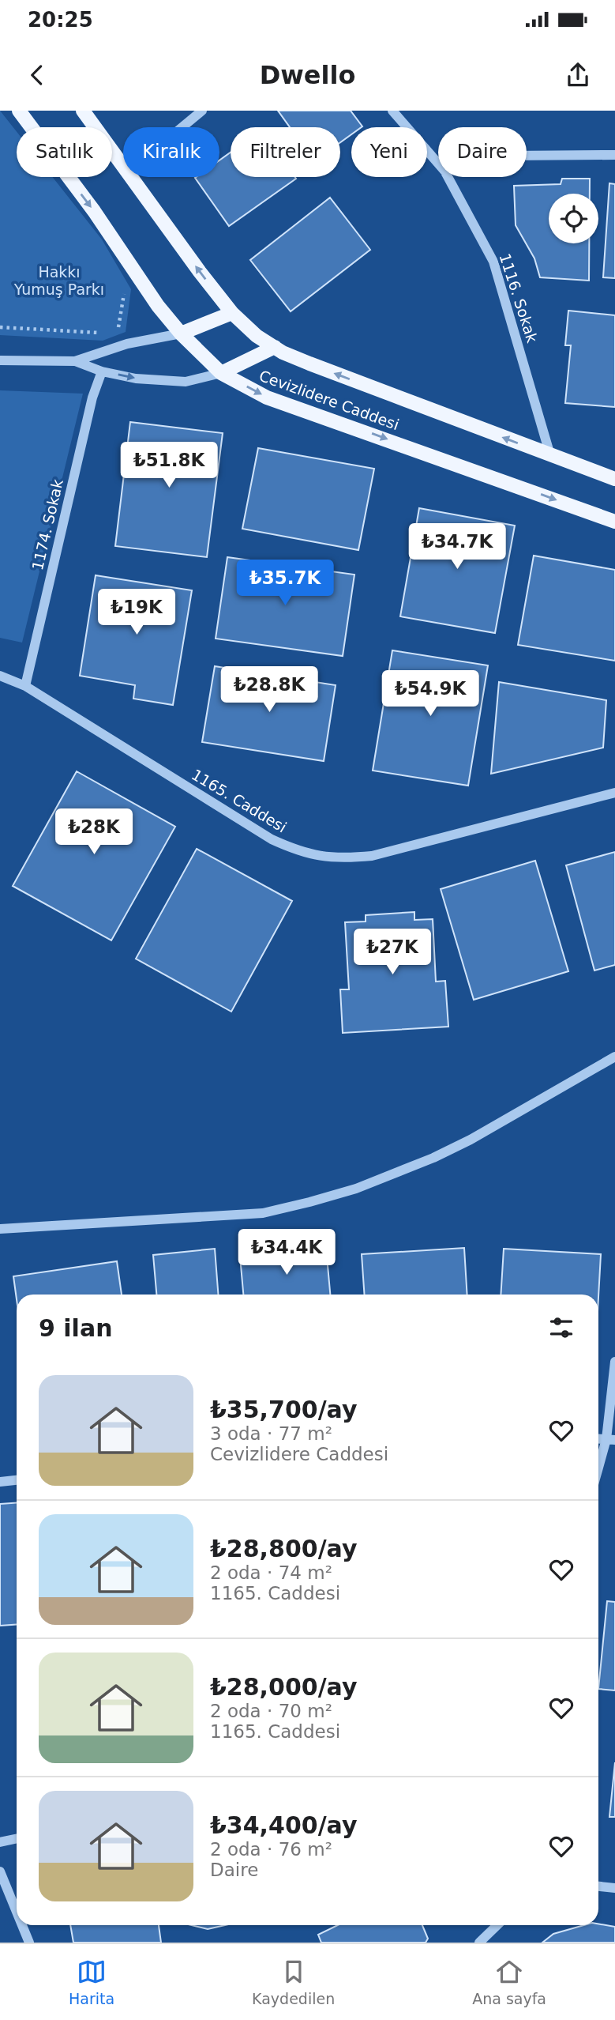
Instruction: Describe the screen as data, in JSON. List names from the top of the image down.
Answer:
{
  "streets": {
    "main road": ["Cevizlidere Caddesi"],
    "street": ["1116. Sokak", "1174. Sokak", "1165. Caddesi"]
  },
  "crossings": [
    ["1116. Sokak", "Cevizlidere Caddesi"],
    ["1174. Sokak", "1165. Caddesi"]
  ],
  "parks": ["Hakkı Yumuş Parkı"],
  "page": {
    "status": "20:25",
    "header": "Dwello",
    "chip": [
      "Satılık",
      "Kiralık",
      "Filtreler",
      "Yeni",
      "Daire"
    ],
    "price": [
      "₺51.8K",
      "₺34.7K",
      "₺35.7K",
      "₺19K",
      "₺28.8K",
      "₺54.9K",
      "₺28K",
      "₺27K",
      "₺34.4K"
    ],
    "heading": "9 ilan",
    "list": [
      {
        "name": "₺35,700/ay",
        "note": "3 oda · 77 m² · Cevizlidere Caddesi"
      },
      {
        "name": "₺28,800/ay",
        "note": "2 oda · 74 m² · 1165. Caddesi"
      },
      {
        "name": "₺28,000/ay",
        "note": "2 oda · 70 m² · 1165. Caddesi"
      },
      {
        "name": "₺34,400/ay",
        "note": "2 oda · 76 m² · Daire"
      }
    ],
    "tabs": ["Harita", "Kaydedilen", "Ana sayfa"]
  }
}
